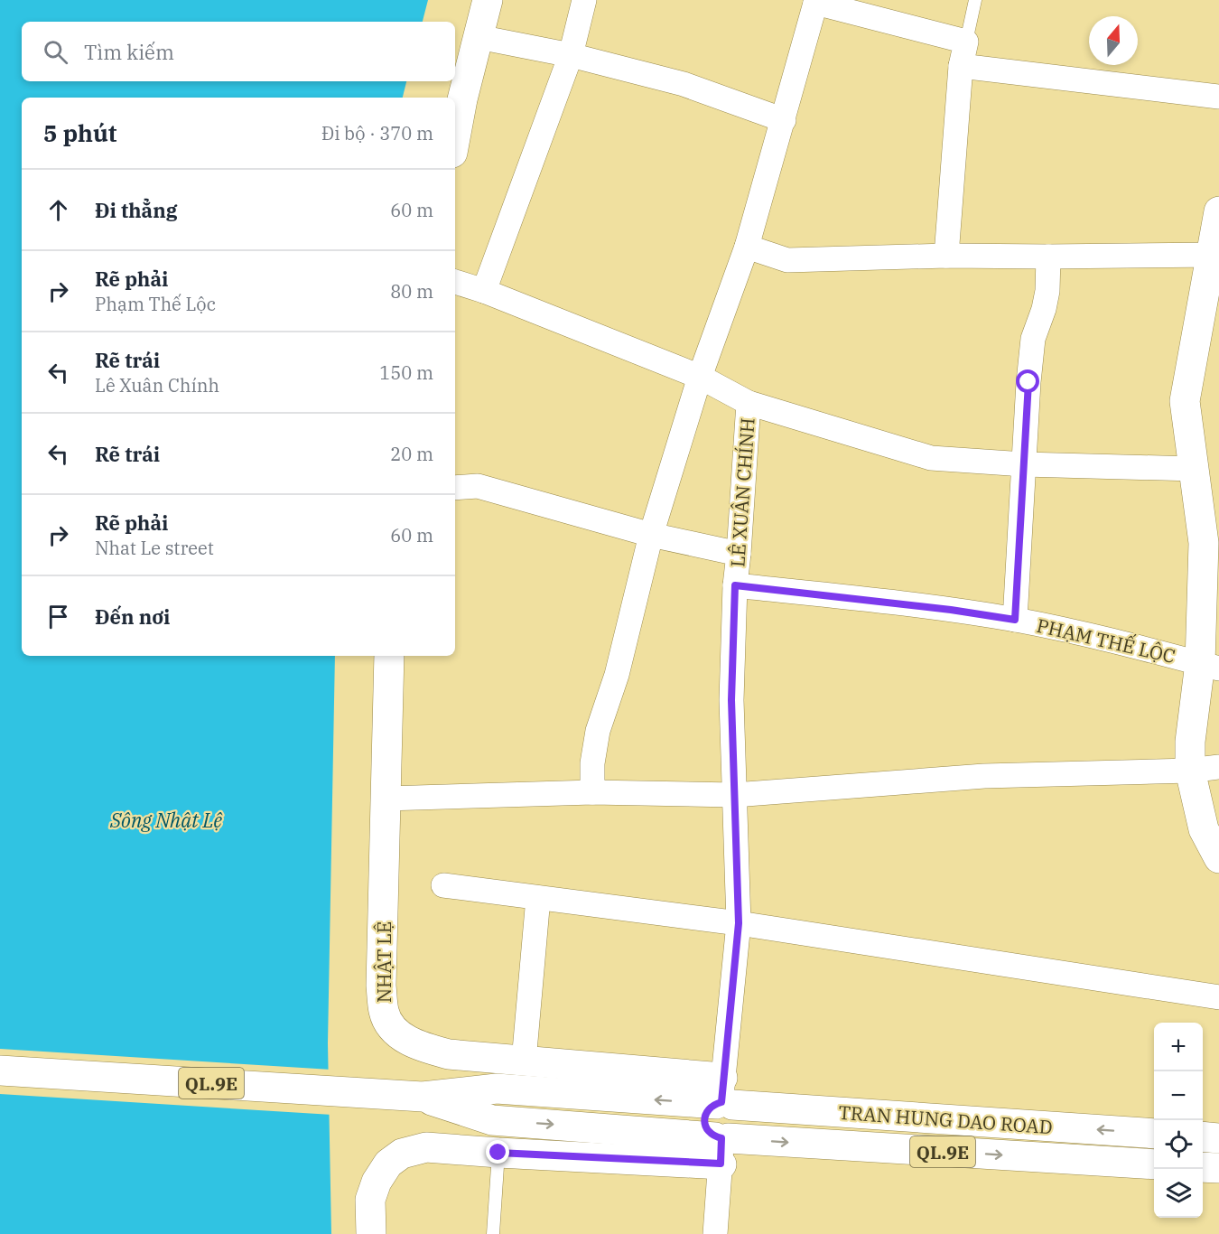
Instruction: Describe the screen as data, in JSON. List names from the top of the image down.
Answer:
{
  "streets": {
    "street": [
      "LÊ XUÂN CHÍNH",
      "PHẠM THẾ LỘC",
      "NHẬT LỆ",
      "QL.9E",
      "TRAN HUNG DAO ROAD"
    ]
  },
  "crossings": [
    ["LÊ XUÂN CHÍNH", "PHẠM THẾ LỘC"],
    ["LÊ XUÂN CHÍNH", "NHẬT LỆ"],
    ["LÊ XUÂN CHÍNH", "TRAN HUNG DAO ROAD"],
    ["NHẬT LỆ", "TRAN HUNG DAO ROAD"],
    ["QL.9E", "TRAN HUNG DAO ROAD"]
  ],
  "water": ["Sông Nhật Lệ"],
  "north": "top",
  "page": {
    "search": "Tìm kiếm",
    "heading": ["5 phút", "Đi bộ · 370 m"],
    "list": [
      ["Đi thẳng", "60 m"],
      ["Rẽ phải", "Phạm Thế Lộc", "80 m"],
      ["Rẽ trái", "Lê Xuân Chính", "150 m"],
      ["Rẽ trái", "20 m"],
      ["Rẽ phải", "Nhat Le street", "60 m"],
      "Đến nơi"
    ],
    "map_buttons": ["+", "−"]
  }
}
